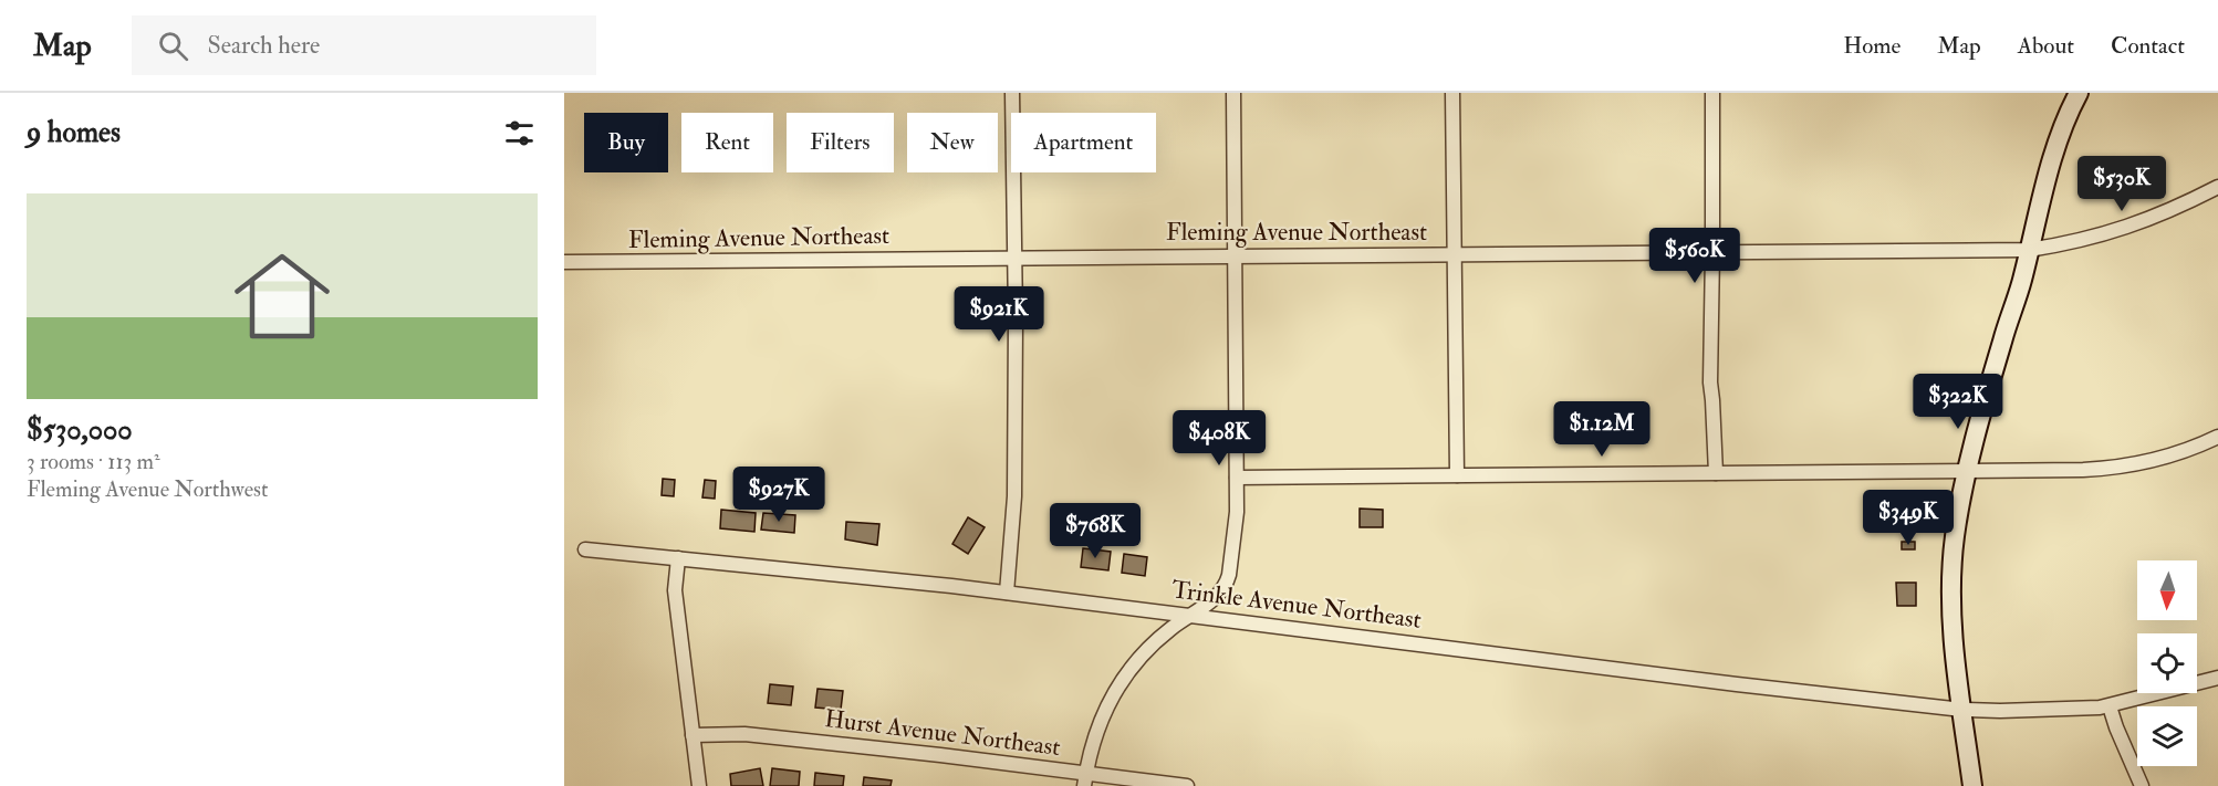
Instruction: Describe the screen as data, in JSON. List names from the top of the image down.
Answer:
{
  "streets": {
    "street": ["Fleming Avenue Northeast", "Trinkle Avenue Northeast", "Hurst Avenue Northeast"]
  },
  "north": "bottom",
  "page": {
    "header": "Map",
    "search": "Search here",
    "nav": [
      "Home",
      "Map",
      "About",
      "Contact"
    ],
    "heading": "9 homes",
    "chip": [
      "Buy",
      "Rent",
      "Filters",
      "New",
      "Apartment"
    ],
    "price": [
      "$530K",
      "$560K",
      "$921K",
      "$322K",
      "$1.12M",
      "$408K",
      "$927K",
      "$349K",
      "$768K"
    ],
    "list": [
      {
        "name": "$530,000",
        "note": "3 rooms · 113 m² · Fleming Avenue Northwest"
      }
    ]
  }
}
